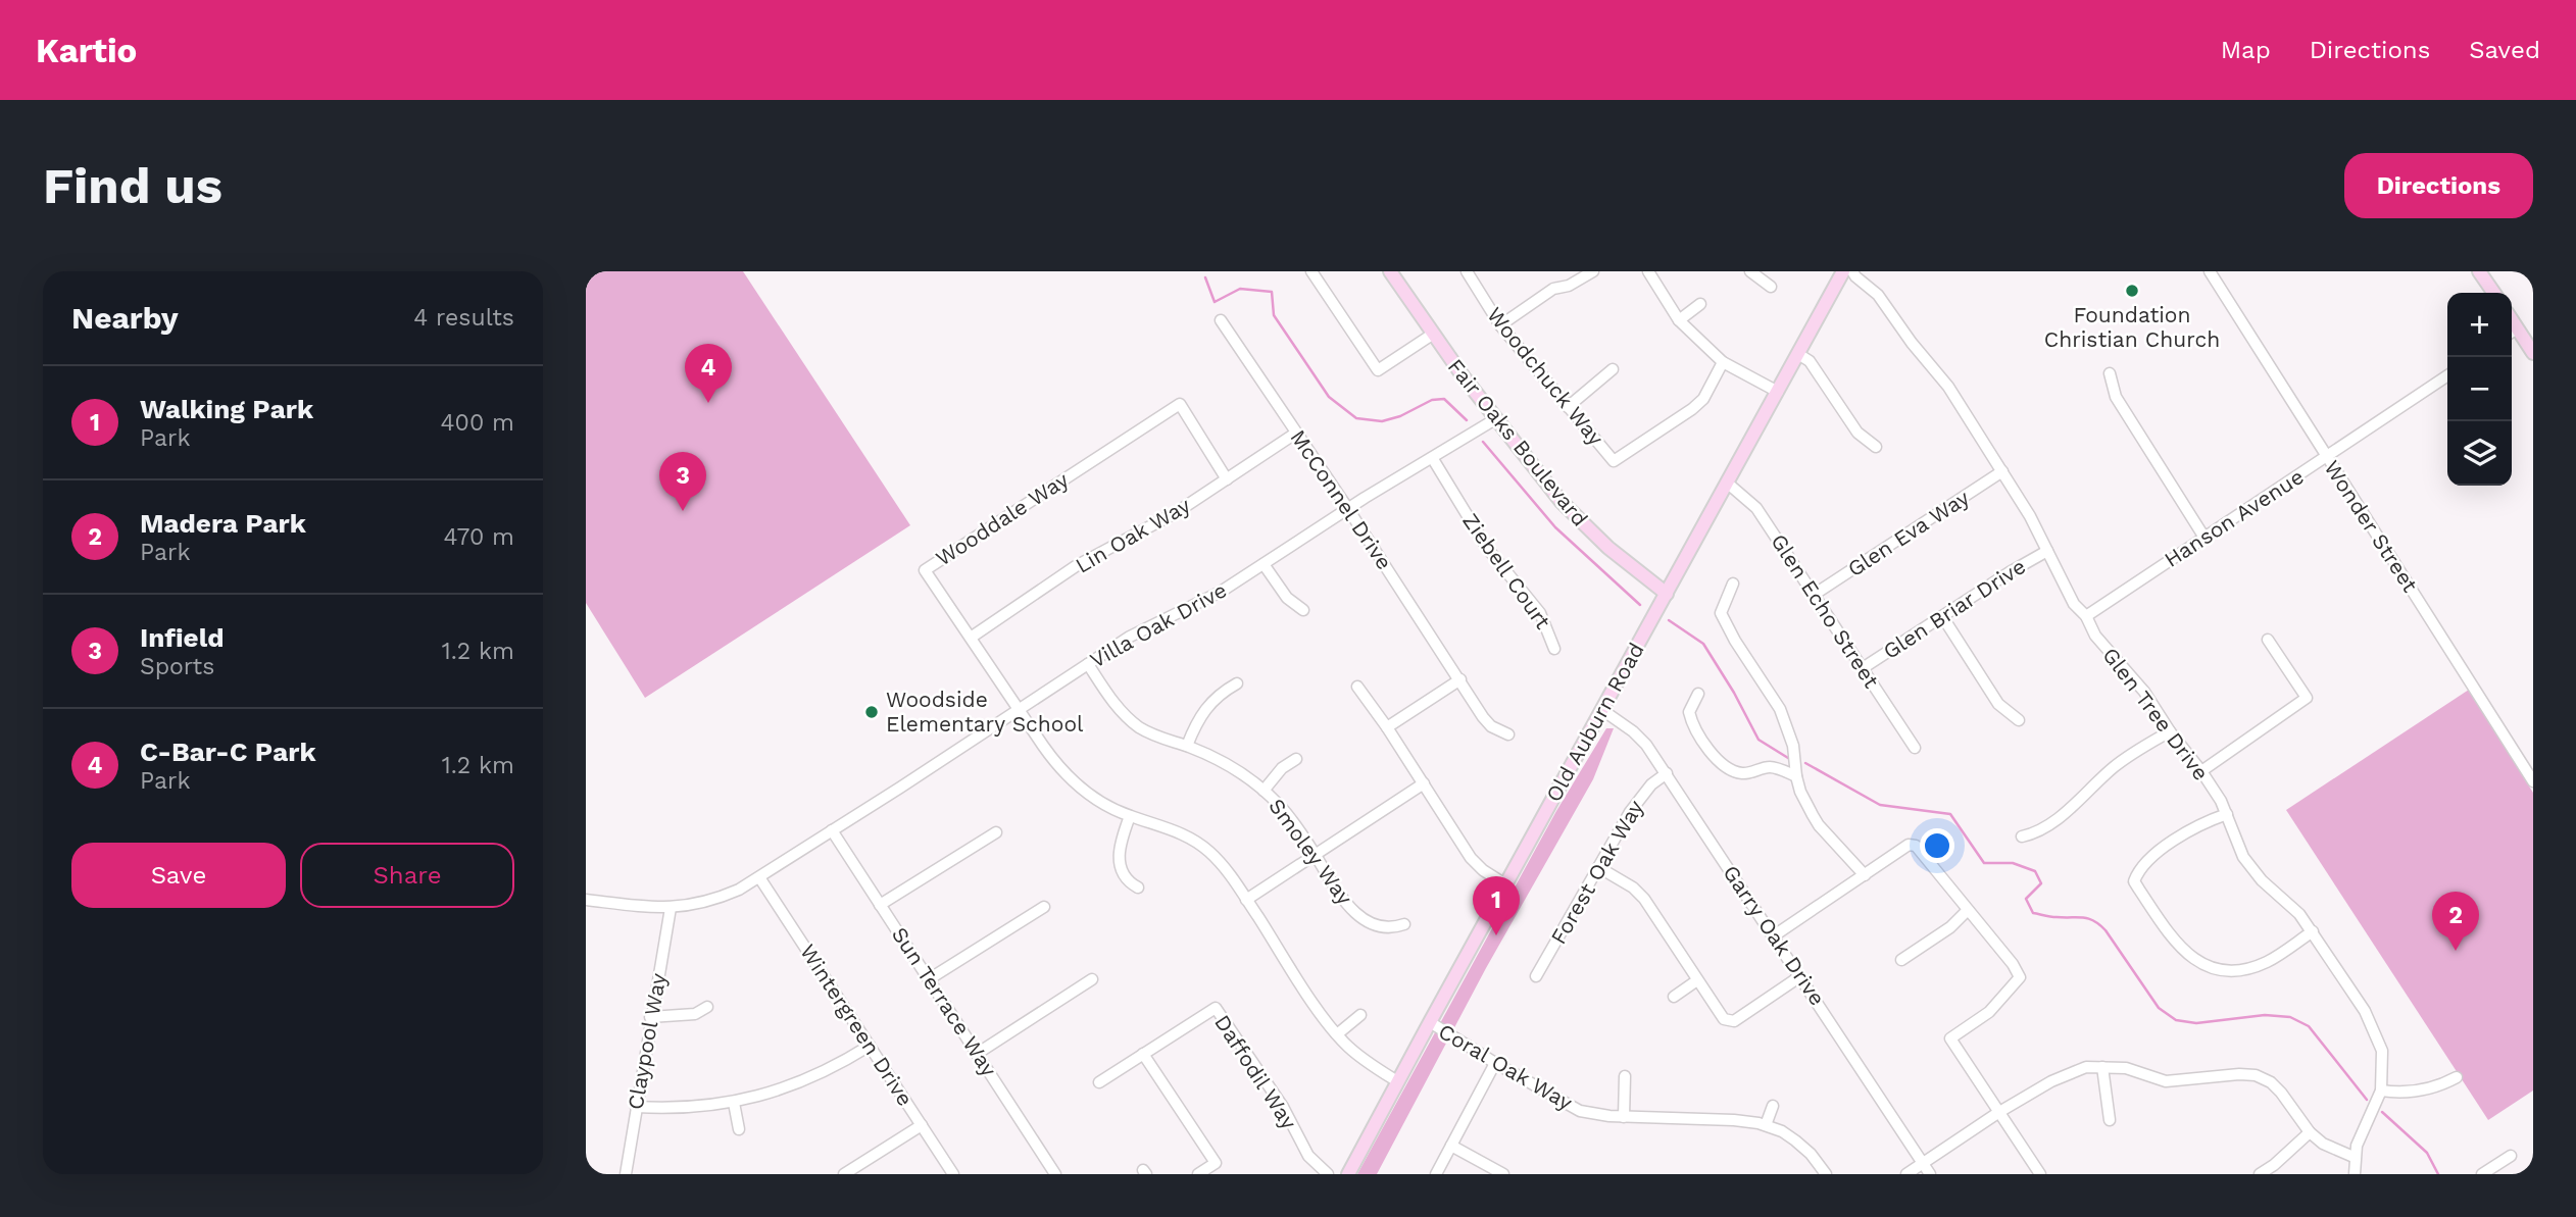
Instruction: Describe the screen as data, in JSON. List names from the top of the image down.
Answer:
{
  "streets": {
    "main road": ["Fair Oaks Boulevard", "Old Auburn Road"],
    "street": [
      "Woodchuck Way",
      "McConnel Drive",
      "Hanson Avenue",
      "Wooddale Way",
      "Wonder Street",
      "Glen Eva Way",
      "Lin Oak Way",
      "Ziebell Court",
      "Glen Briar Drive",
      "Glen Echo Street",
      "Villa Oak Drive",
      "Glen Tree Drive",
      "Smoley Way",
      "Forest Oak Way",
      "Garry Oak Drive",
      "Sun Terrace Way",
      "Wintergreen Drive",
      "Claypool Way",
      "Coral Oak Way",
      "Daffodil Way"
    ]
  },
  "crossings": [
    ["Fair Oaks Boulevard", "Villa Oak Drive"],
    ["Fair Oaks Boulevard", "Old Auburn Road"],
    ["McConnel Drive", "Lin Oak Way"],
    ["McConnel Drive", "Villa Oak Drive"],
    ["Hanson Avenue", "Wonder Street"],
    ["Hanson Avenue", "Glen Tree Drive"],
    ["Wooddale Way", "Lin Oak Way"],
    ["Wooddale Way", "Villa Oak Drive"],
    ["Wooddale Way", "Old Auburn Road"],
    ["Glen Eva Way", "Glen Echo Street"],
    ["Glen Eva Way", "Glen Tree Drive"],
    ["Ziebell Court", "Villa Oak Drive"],
    ["Glen Briar Drive", "Glen Echo Street"],
    ["Glen Briar Drive", "Glen Tree Drive"],
    ["Glen Echo Street", "Old Auburn Road"],
    ["Villa Oak Drive", "Smoley Way"],
    ["Villa Oak Drive", "Sun Terrace Way"],
    ["Villa Oak Drive", "Wintergreen Drive"],
    ["Villa Oak Drive", "Claypool Way"],
    ["Old Auburn Road", "Garry Oak Drive"],
    ["Old Auburn Road", "Coral Oak Way"],
    ["Forest Oak Way", "Garry Oak Drive"]
  ],
  "places": ["Foundation Christian Church", "Woodside Elementary School"],
  "page": {
    "header": "Kartio",
    "nav": ["Map", "Directions", "Saved"],
    "buttons": [
      "Directions",
      ["Save", "Share"]
    ],
    "title": "Find us",
    "heading": ["Nearby", "4 results"],
    "map_buttons": ["+", "−"],
    "pins": [
      "4",
      "3",
      "1",
      "2"
    ],
    "list": [
      {
        "mark": "1",
        "name": "Walking Park",
        "note": "Park",
        "value": "400 m"
      },
      {
        "mark": "2",
        "name": "Madera Park",
        "note": "Park",
        "value": "470 m"
      },
      {
        "mark": "3",
        "name": "Infield",
        "note": "Sports",
        "value": "1.2 km"
      },
      {
        "mark": "4",
        "name": "C-Bar-C Park",
        "note": "Park",
        "value": "1.2 km"
      }
    ]
  }
}
